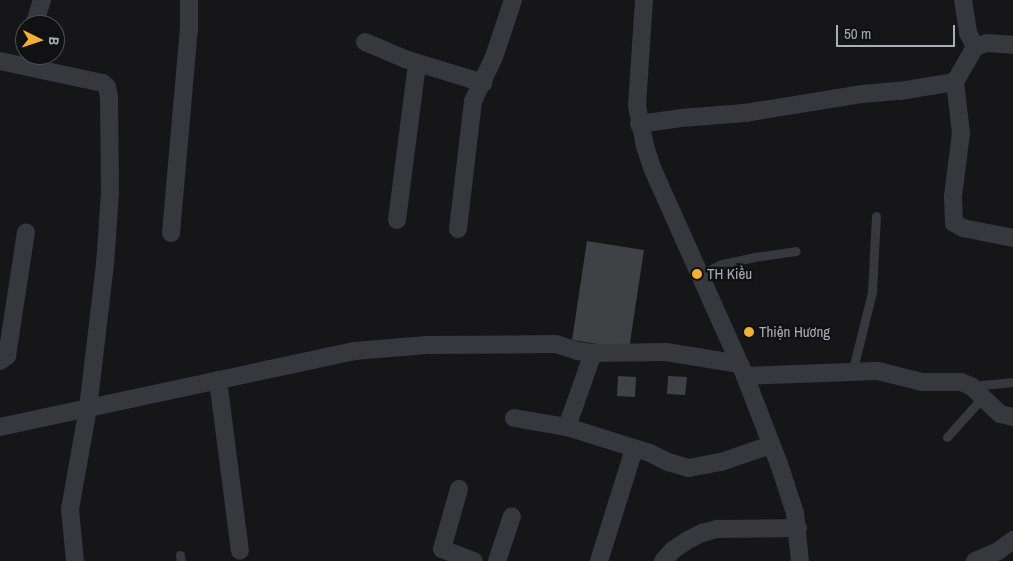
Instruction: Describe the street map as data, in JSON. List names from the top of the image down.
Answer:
{
  "places": ["TH Kiều", "Thiện Hương"],
  "scale_bar": "50 m",
  "north": "right"
}
